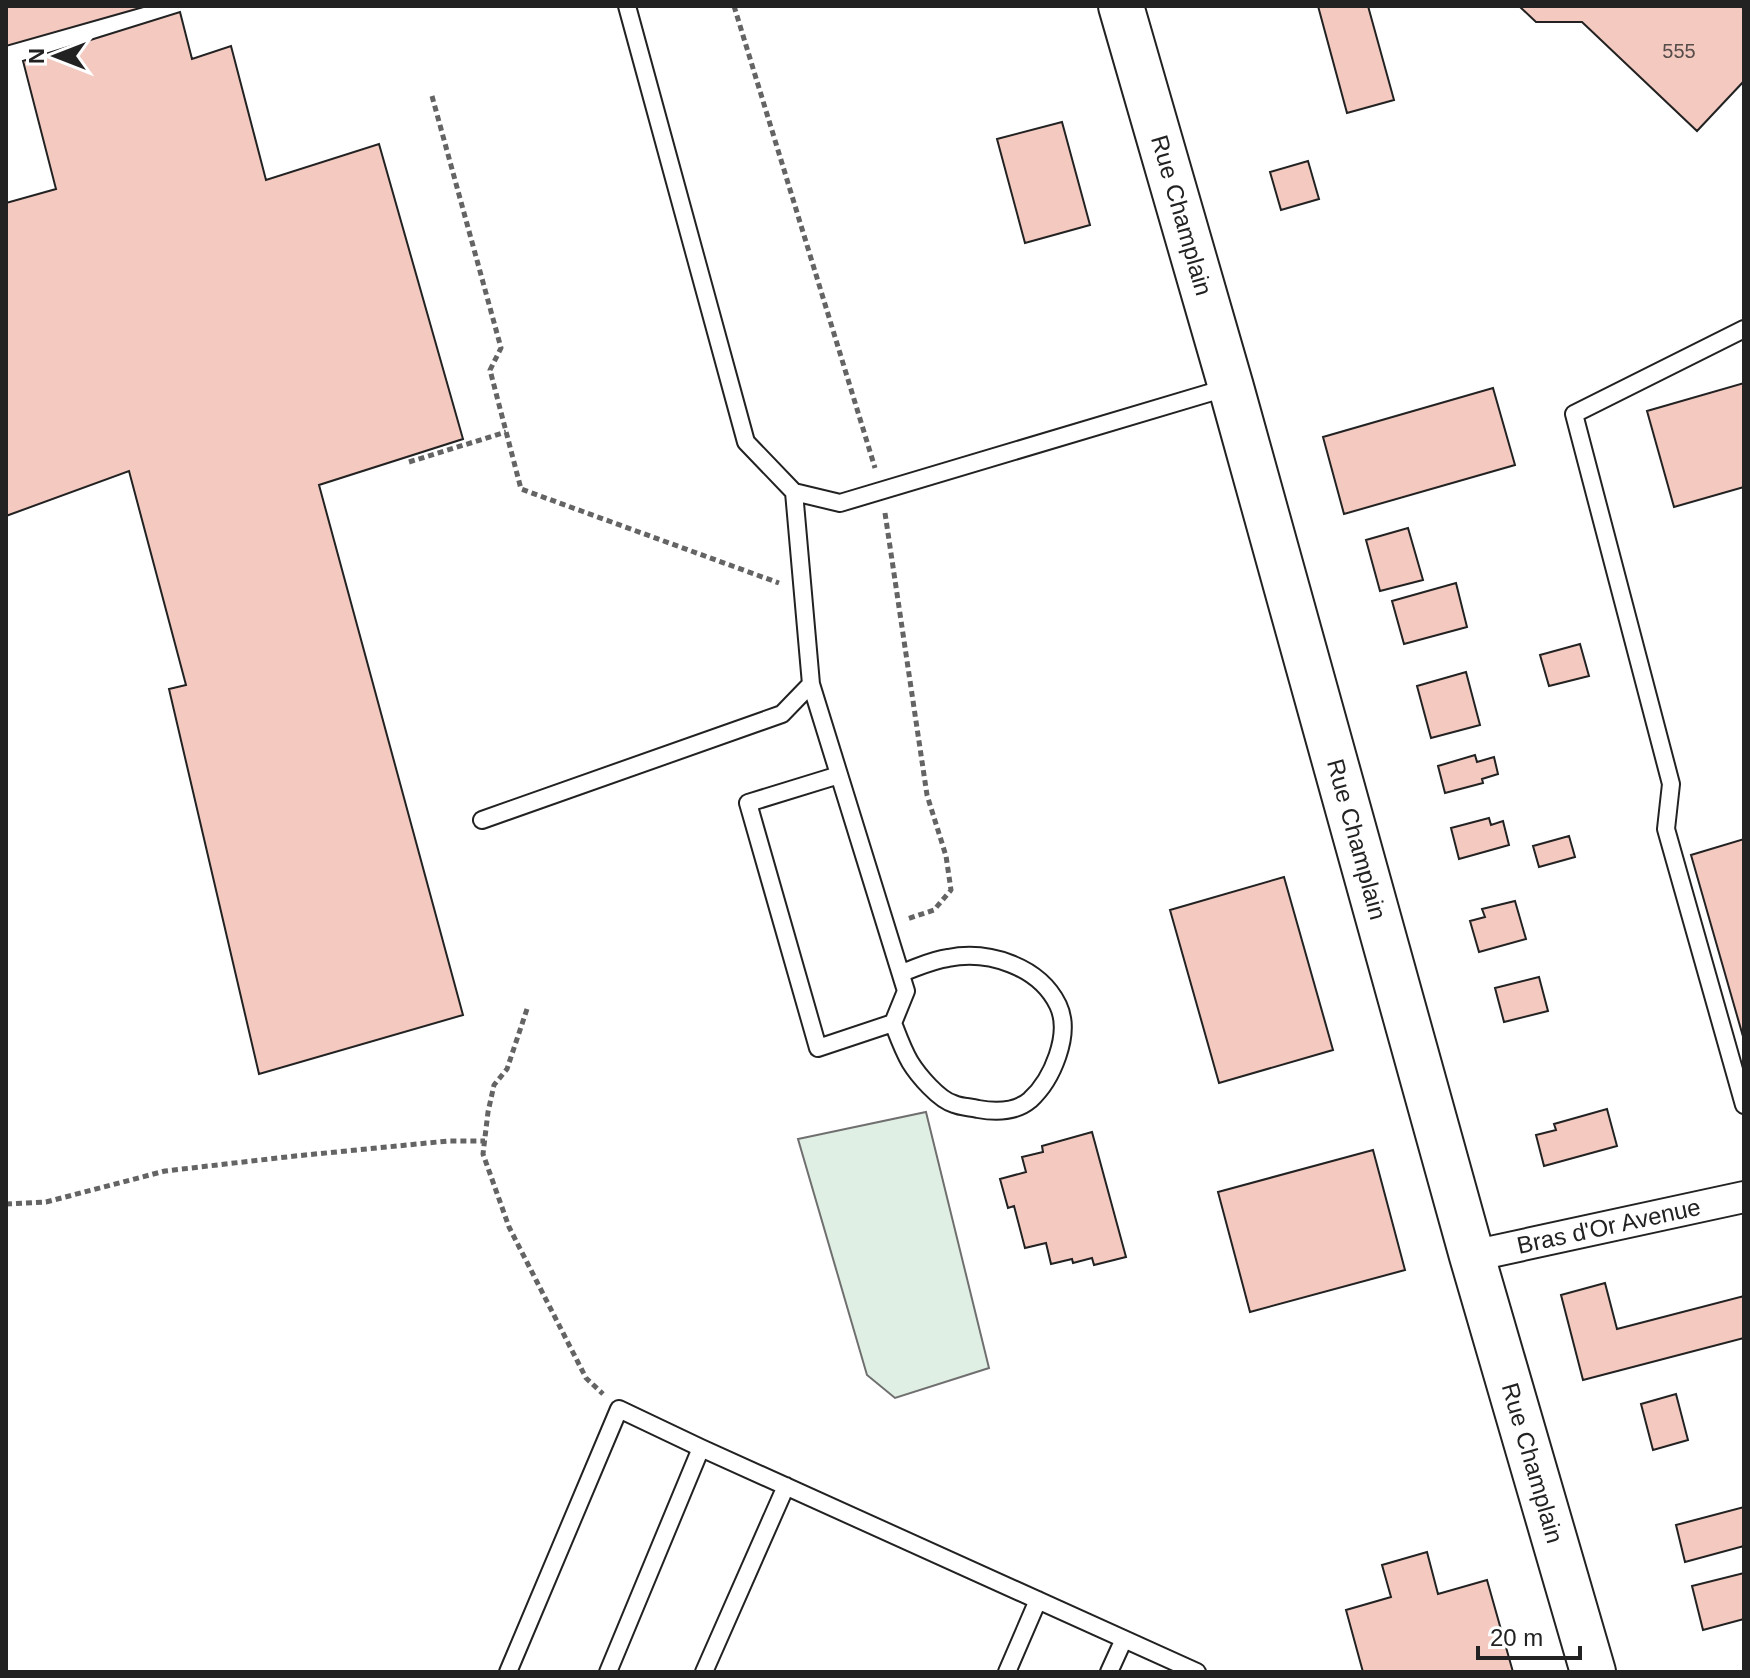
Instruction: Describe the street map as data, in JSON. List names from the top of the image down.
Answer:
{
  "streets": {
    "main road": ["Rue Champlain"],
    "street": ["Bras d'Or Avenue"]
  },
  "crossings": [
    ["Rue Champlain", "Bras d'Or Avenue"]
  ],
  "house_numbers": ["555"],
  "scale_bar": "20 m",
  "north": "left"
}
